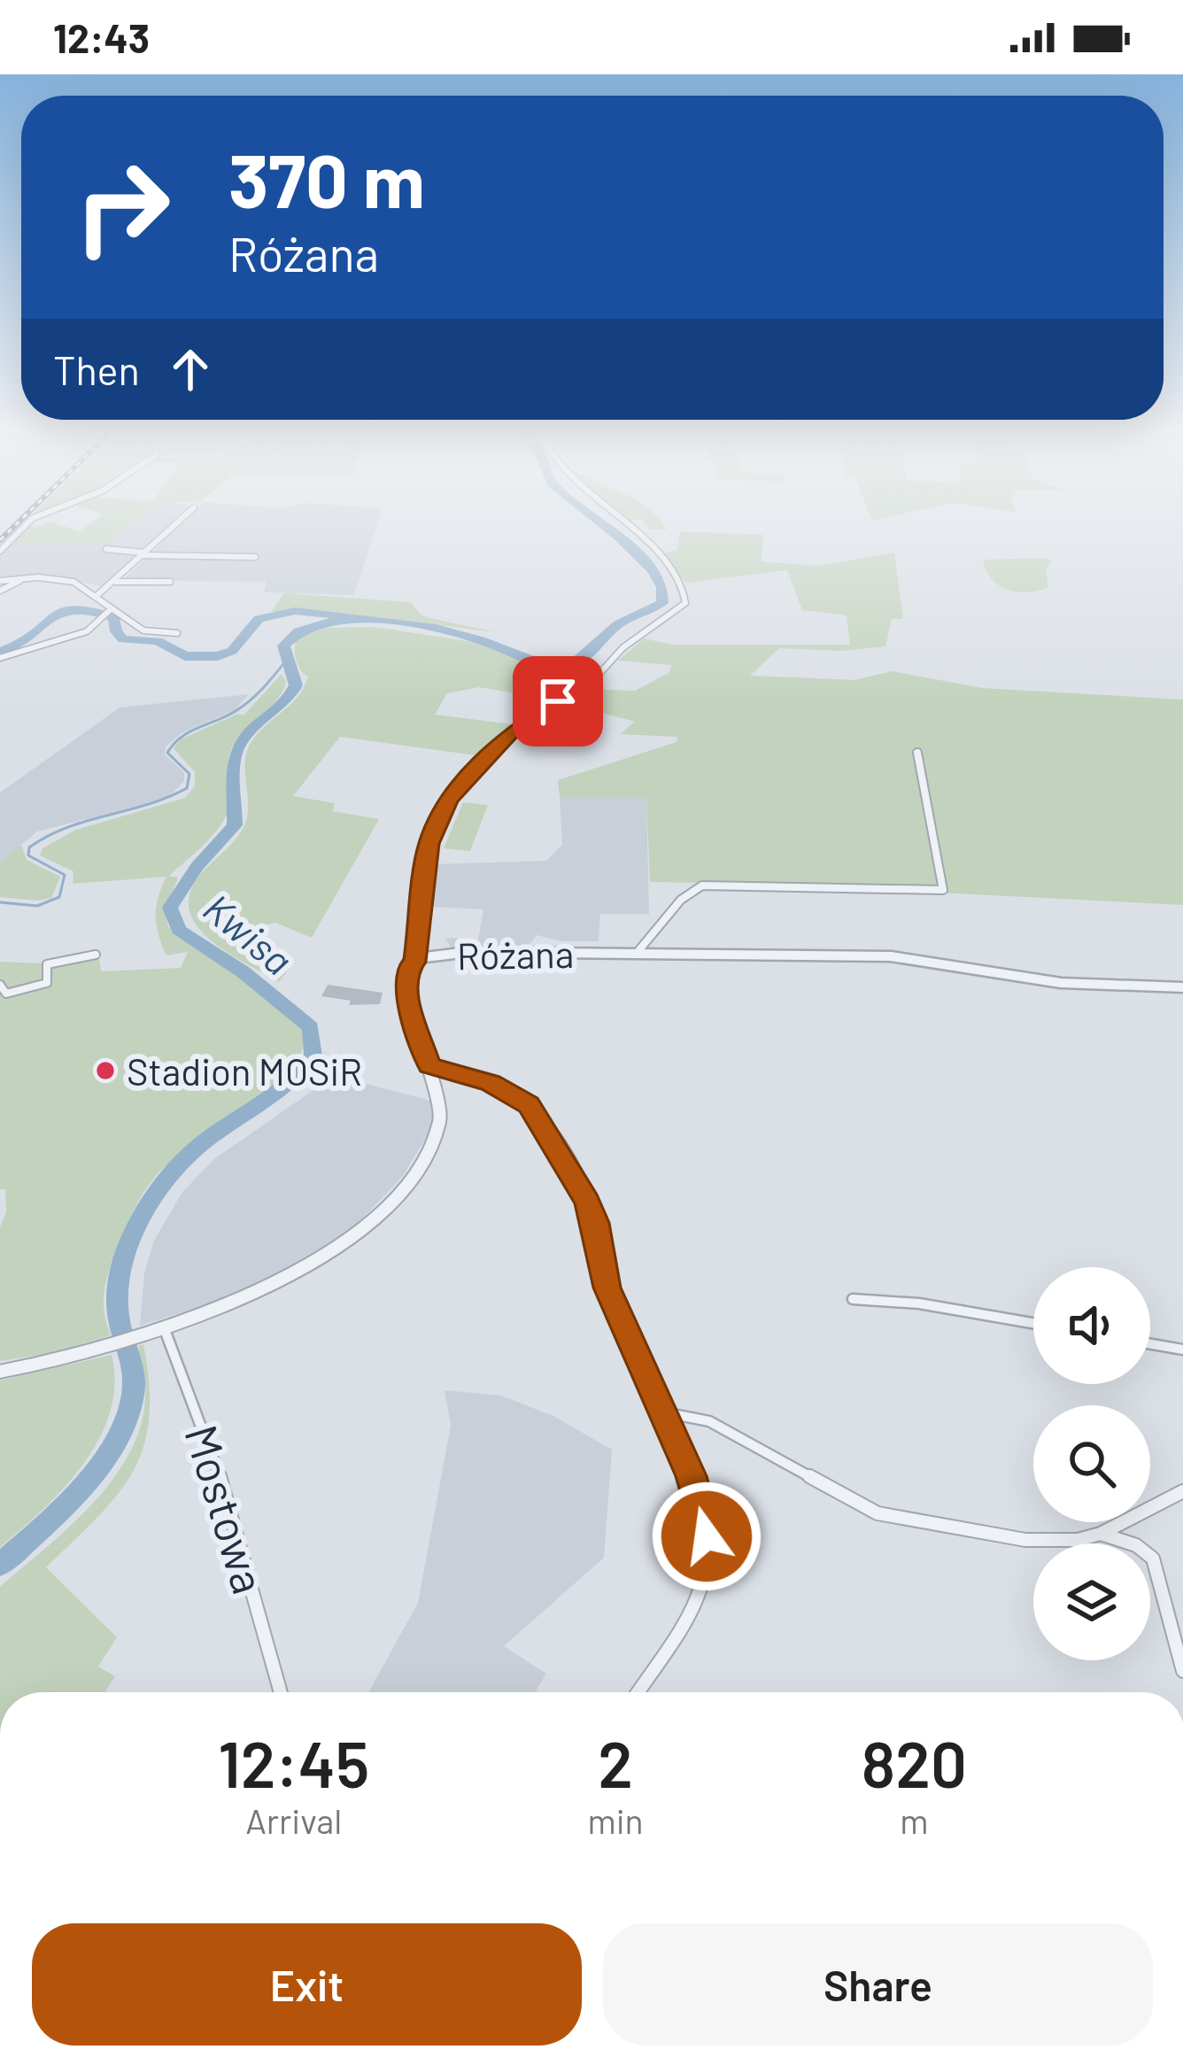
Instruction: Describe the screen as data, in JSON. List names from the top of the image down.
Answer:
{
  "streets": {
    "street": ["Różana", "Mostowa"]
  },
  "crossings": [
    ["Różana", "Mostowa"]
  ],
  "water": ["Kwisa"],
  "places": ["Stadion MOSiR"],
  "page": {
    "status": "12:43",
    "turn": ["370 m", "Różana"],
    "then": "Then",
    "eta": [
      "12:45",
      "Arrival",
      "2",
      "min",
      "820",
      "m"
    ],
    "buttons": ["Exit", "Share"]
  }
}
